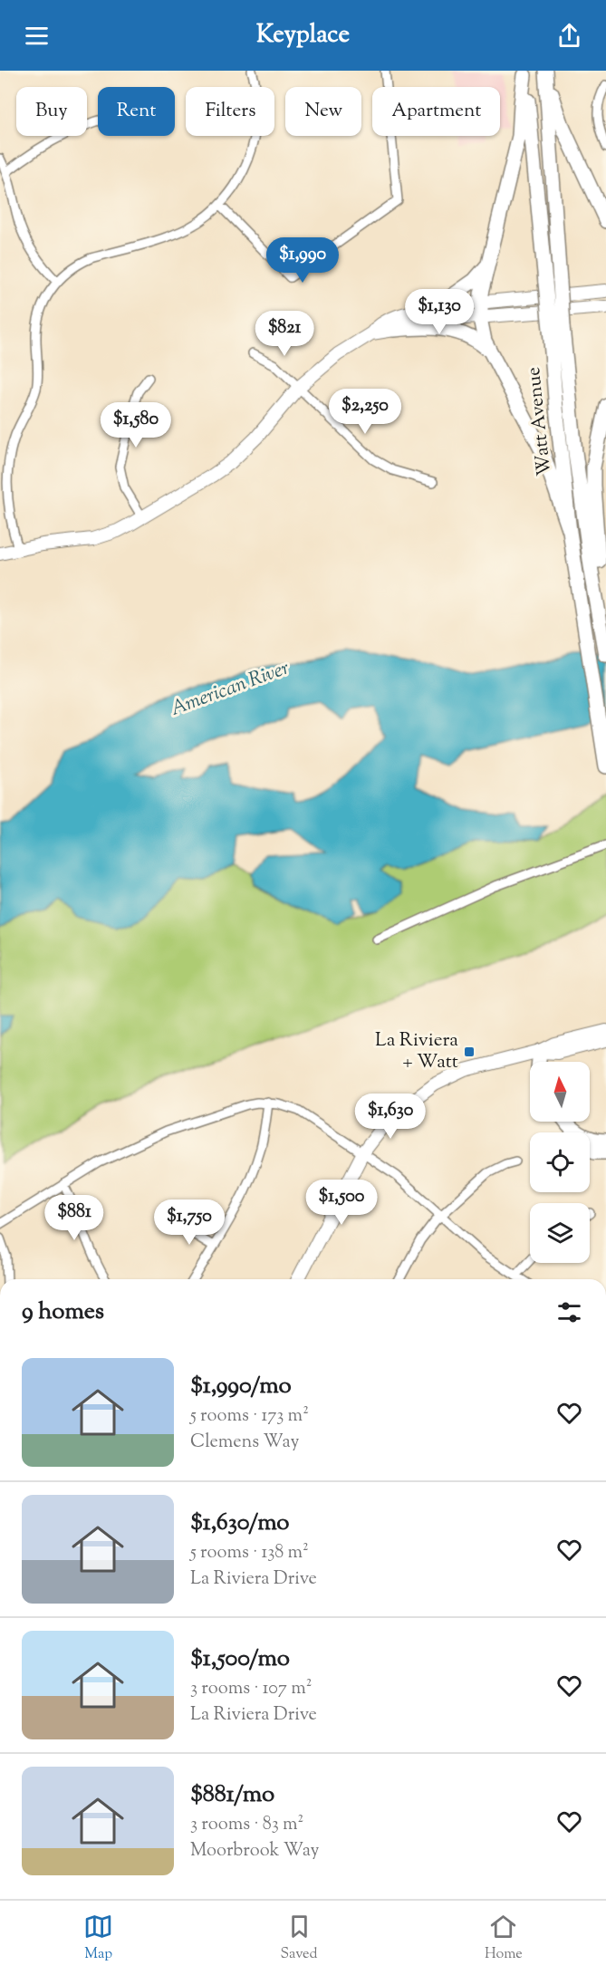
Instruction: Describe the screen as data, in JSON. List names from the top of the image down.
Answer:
{
  "streets": {
    "main road": ["Watt Avenue"]
  },
  "water": ["American River"],
  "places": {
    "transit": ["La Riviera + Watt"]
  },
  "north": "top",
  "page": {
    "header": "Keyplace",
    "chip": [
      "Buy",
      "Rent",
      "Filters",
      "New",
      "Apartment"
    ],
    "price": [
      "$1,990",
      "$1,130",
      "$821",
      "$2,250",
      "$1,580",
      "$1,630",
      "$1,500",
      "$881",
      "$1,750"
    ],
    "heading": "9 homes",
    "list": [
      {
        "name": "$1,990/mo",
        "note": "5 rooms · 173 m² · Clemens Way"
      },
      {
        "name": "$1,630/mo",
        "note": "5 rooms · 138 m² · La Riviera Drive"
      },
      {
        "name": "$1,500/mo",
        "note": "3 rooms · 107 m² · La Riviera Drive"
      },
      {
        "name": "$881/mo",
        "note": "3 rooms · 83 m² · Moorbrook Way"
      }
    ],
    "tabs": ["Map", "Saved", "Home"]
  }
}
